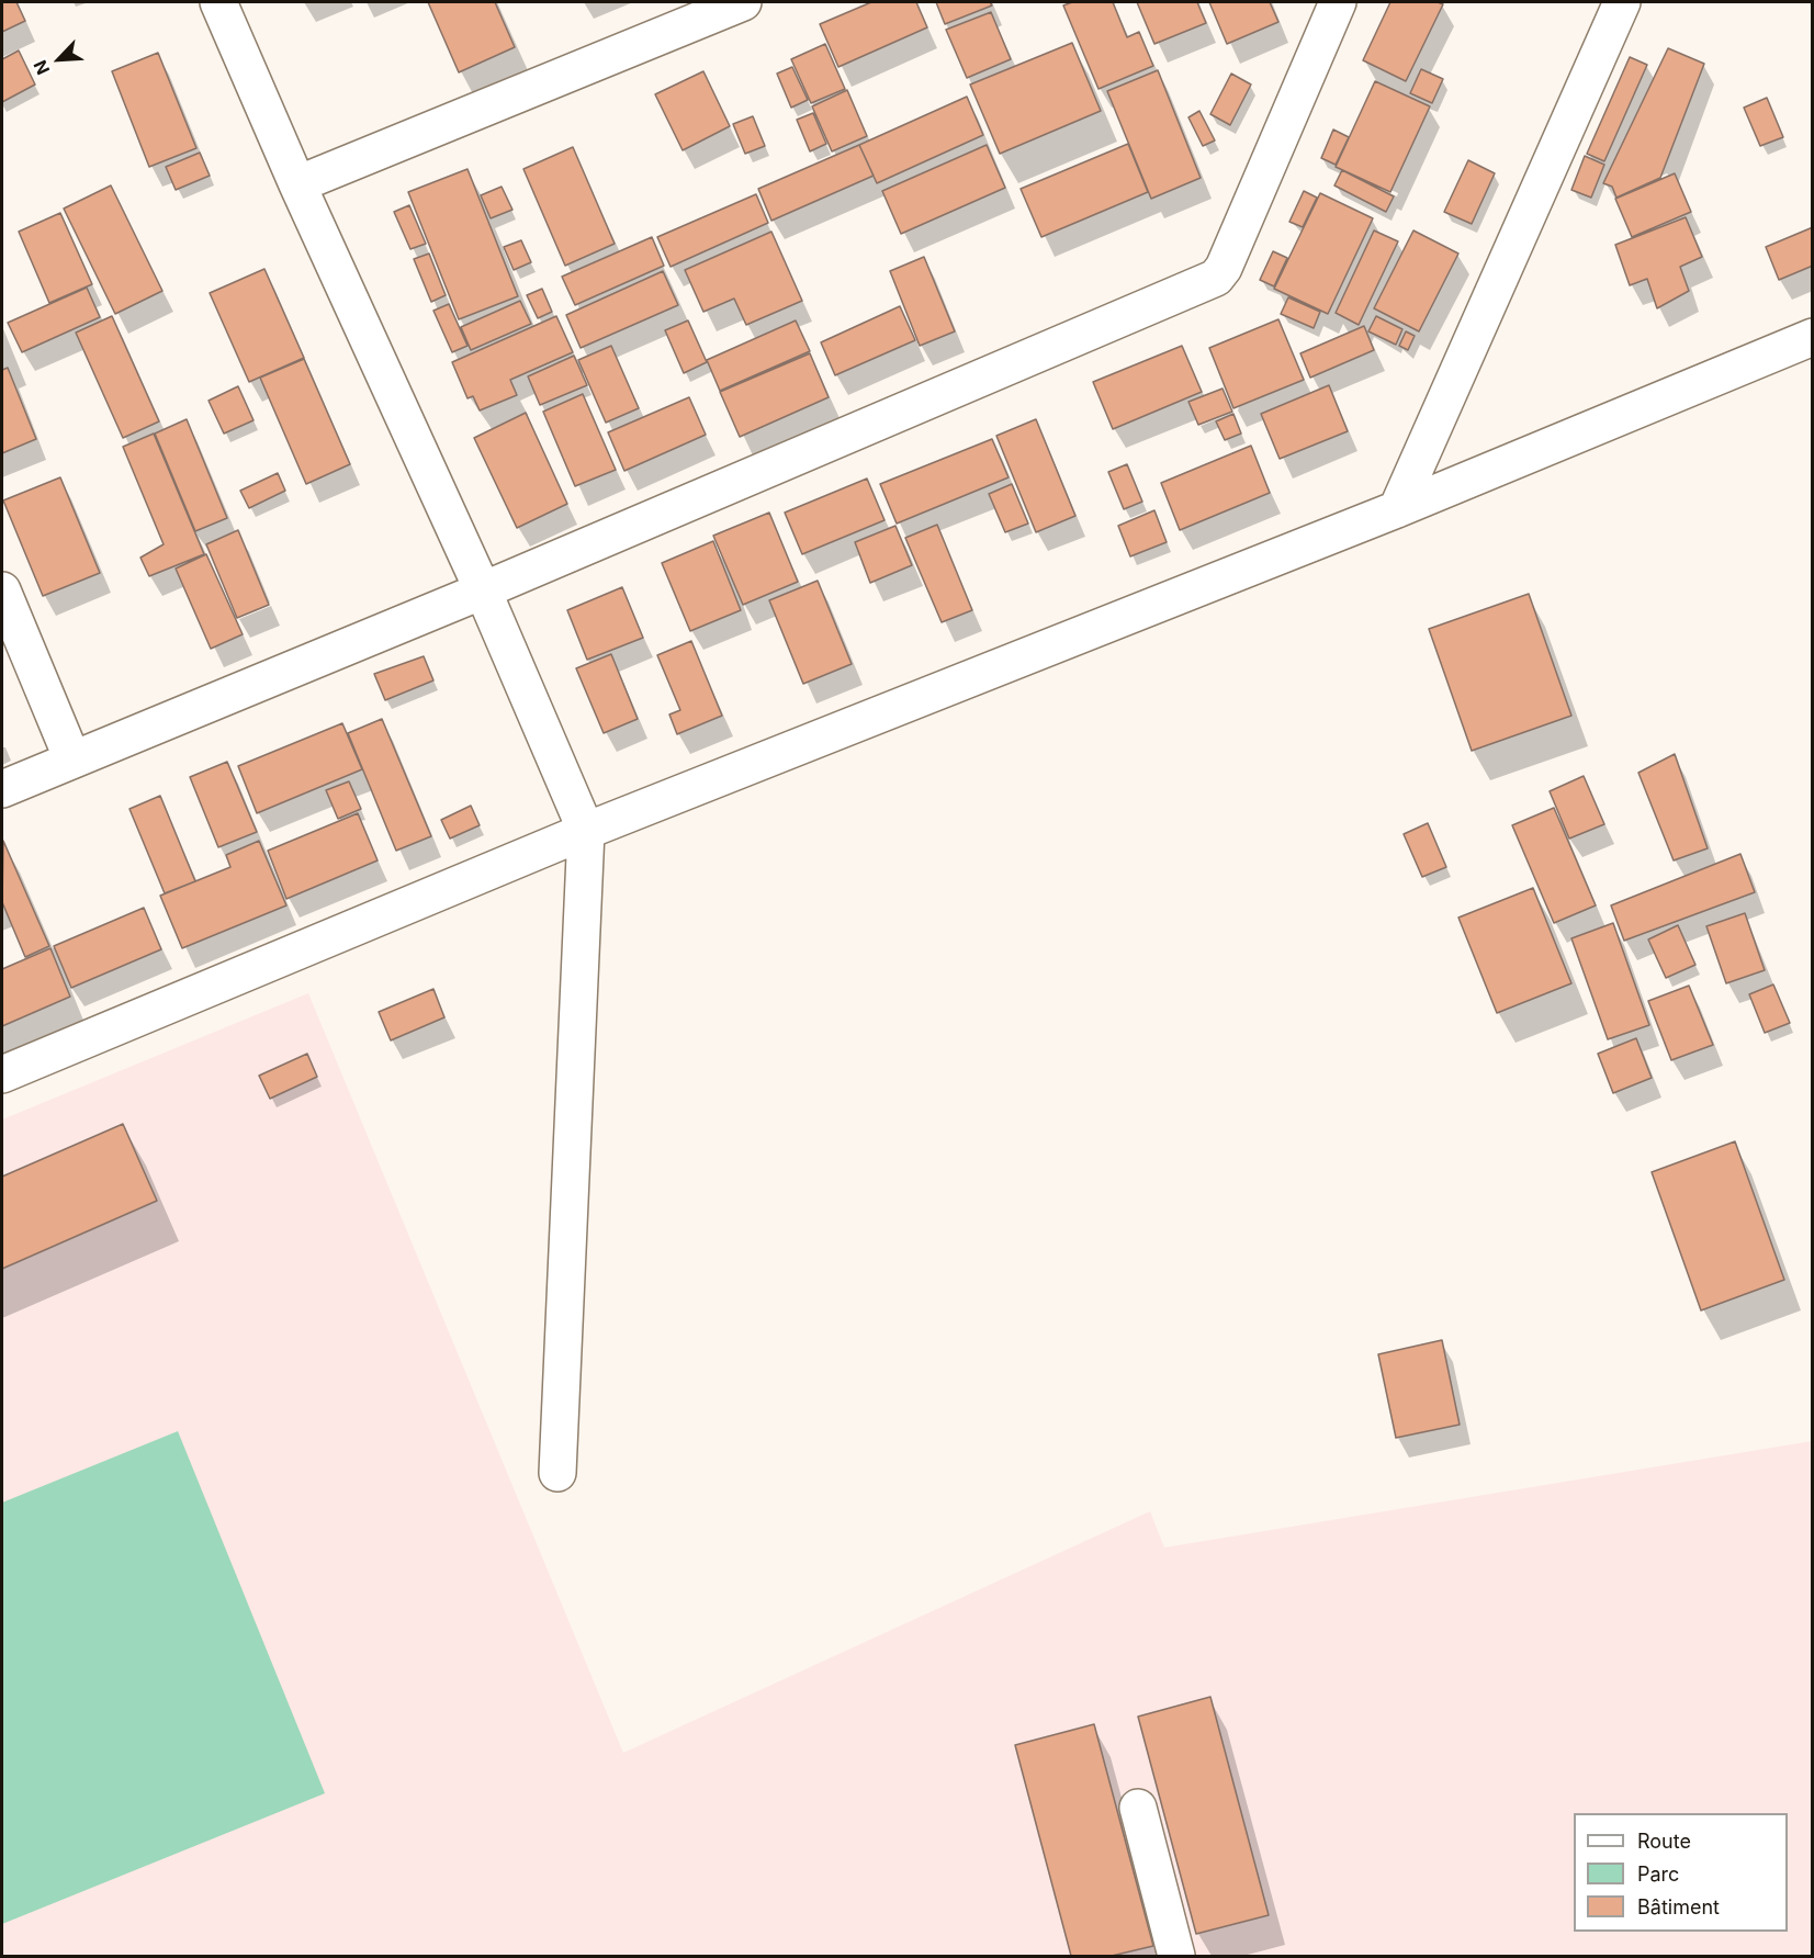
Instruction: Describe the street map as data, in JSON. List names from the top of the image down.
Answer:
{
  "legend": ["Route", "Parc", "Bâtiment"],
  "north": "bottom left"
}
